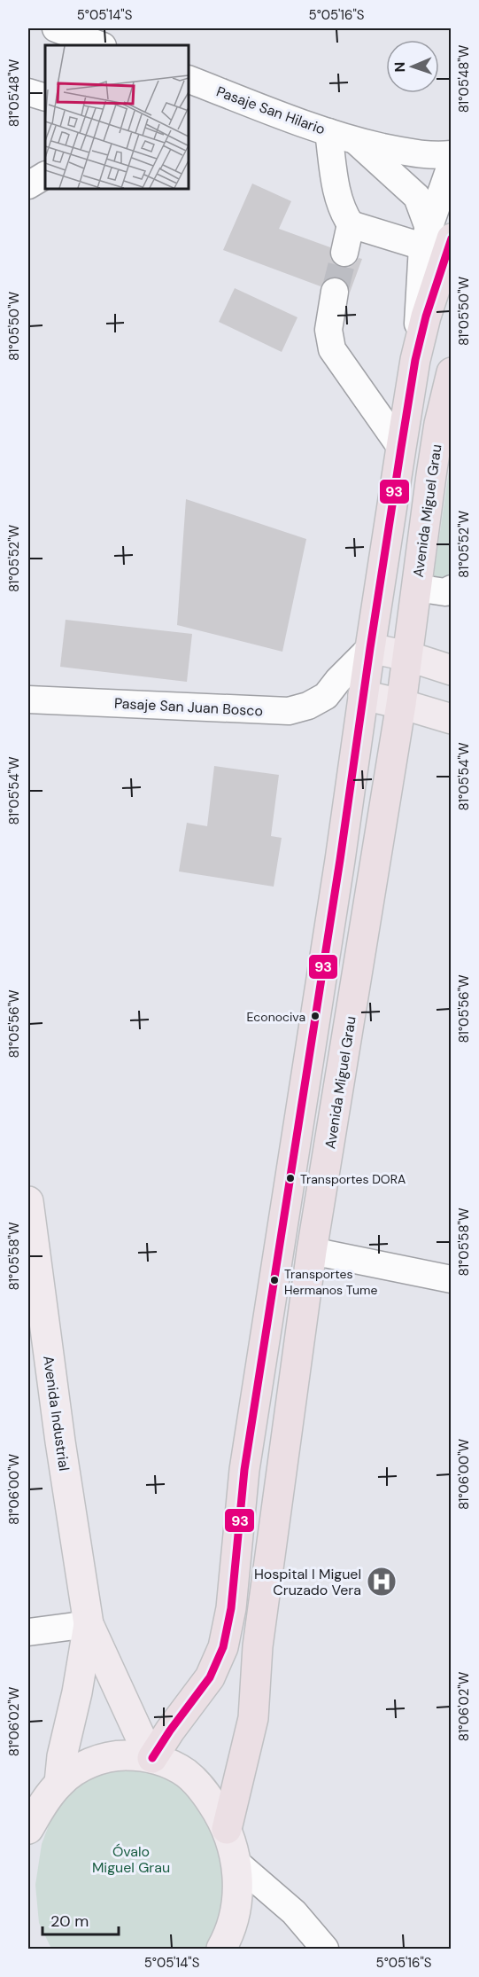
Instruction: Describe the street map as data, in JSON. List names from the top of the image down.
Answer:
{
  "streets": {
    "highway": ["Avenida Miguel Grau"],
    "main road": ["Avenida Industrial"],
    "street": ["Pasaje San Hilario", "Pasaje San Juan Bosco"]
  },
  "parks": ["Óvalo Miguel Grau"],
  "places": {
    "other": ["Econociva", "Transportes DORA", "Transportes Hermanos Tume"],
    "hospital": ["Hospital I Miguel Cruzado Vera"]
  },
  "lines": ["transit line 93"],
  "scale_bar": "20 m",
  "north": "left",
  "coordinates": [
    "5°05'14\"S",
    "5°05'16\"S",
    "81°05'48\"W",
    "81°05'50\"W",
    "81°05'52\"W",
    "81°05'54\"W",
    "81°05'56\"W",
    "81°05'58\"W",
    "81°06'00\"W",
    "81°06'02\"W"
  ]
}
